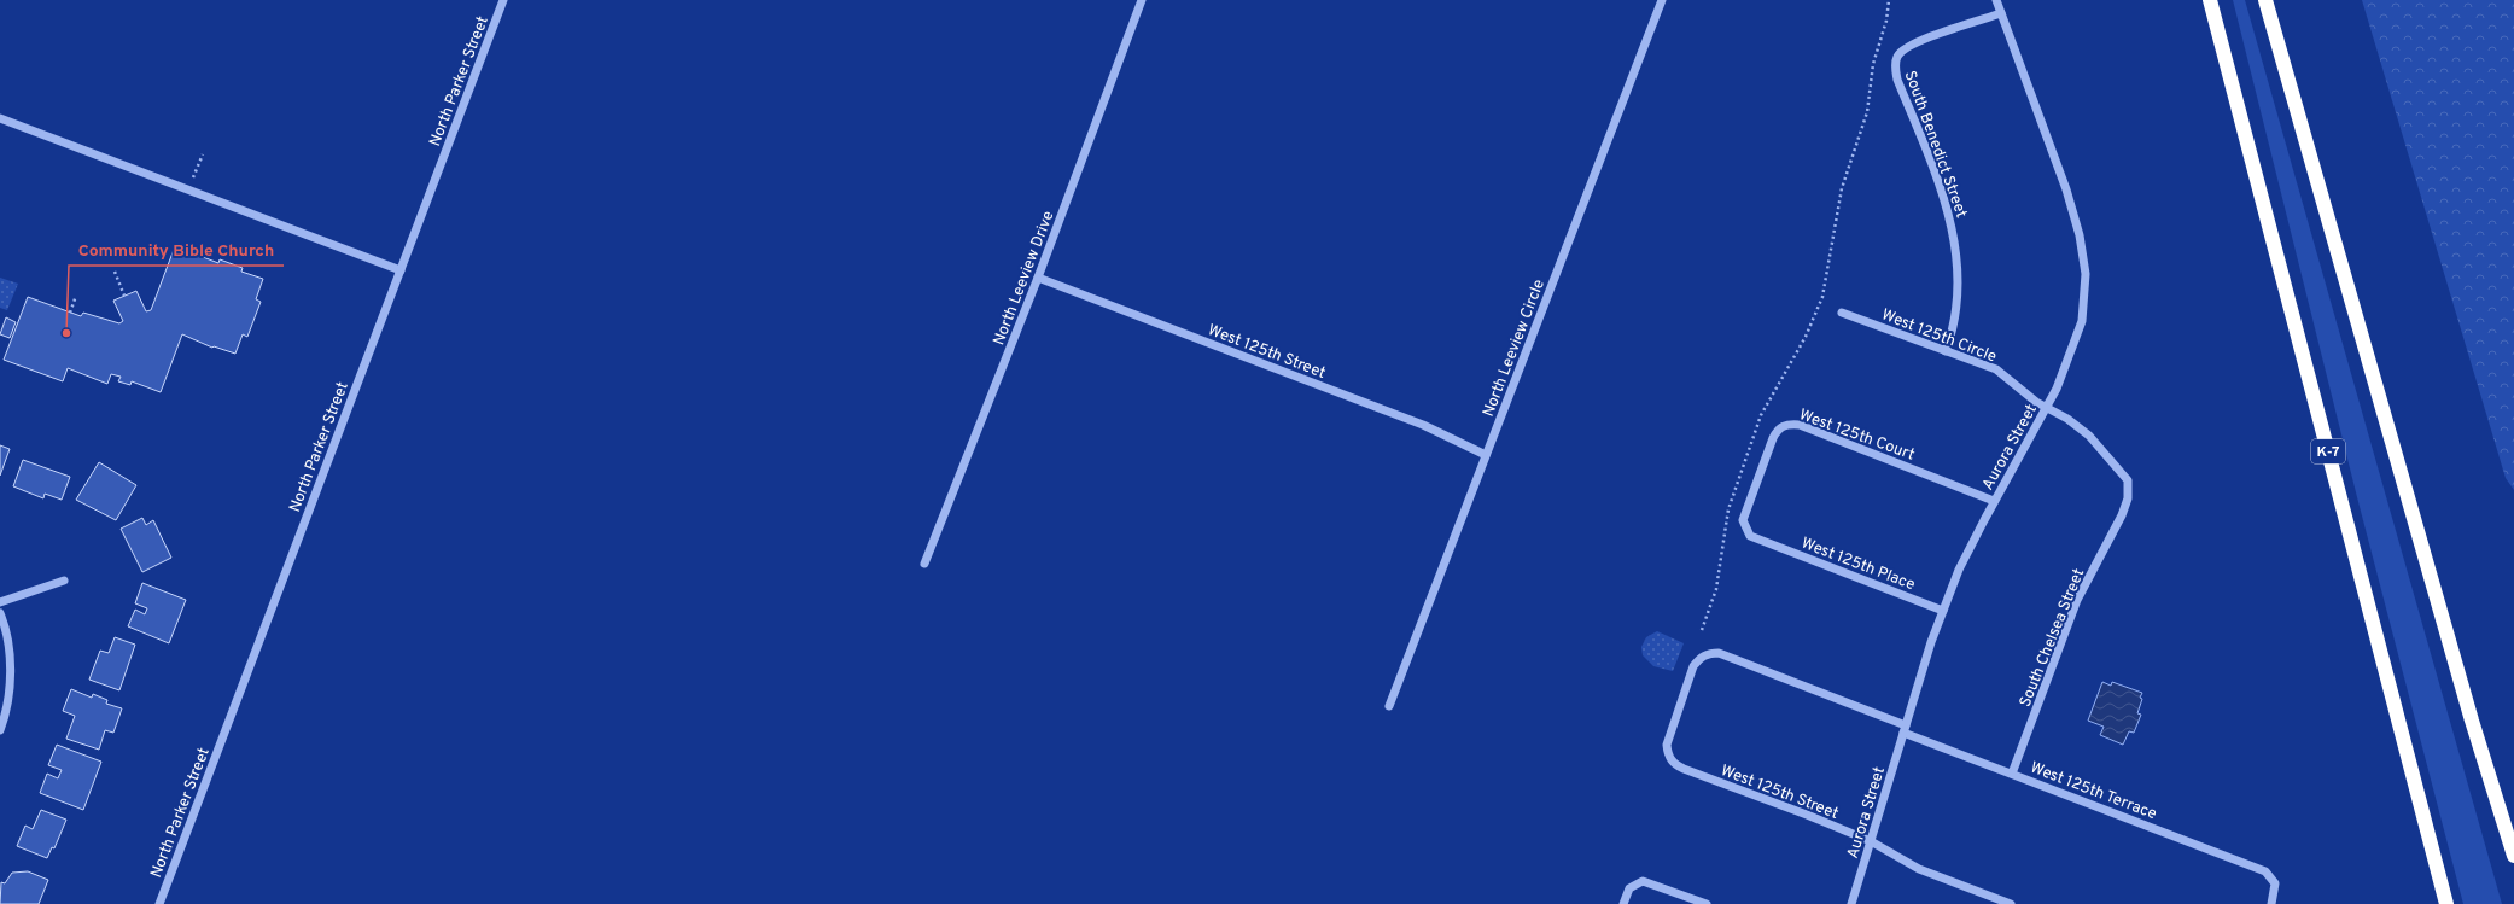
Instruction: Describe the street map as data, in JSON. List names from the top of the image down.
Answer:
{
  "streets": {
    "highway": ["K-7"],
    "street": [
      "North Parker Street",
      "South Benedict Street",
      "North Leeview Drive",
      "West 125th Circle",
      "North Leeview Circle",
      "West 125th Street",
      "West 125th Court",
      "Aurora Street",
      "West 125th Place",
      "South Chelsea Street",
      "West 125th Terrace"
    ]
  },
  "crossings": [
    ["South Benedict Street", "West 125th Circle"],
    ["South Benedict Street", "Aurora Street"],
    ["North Leeview Drive", "West 125th Street"],
    ["West 125th Circle", "Aurora Street"],
    ["West 125th Circle", "South Chelsea Street"],
    ["North Leeview Circle", "West 125th Street"],
    ["West 125th Street", "Aurora Street"],
    ["West 125th Street", "West 125th Terrace"],
    ["West 125th Court", "Aurora Street"],
    ["West 125th Court", "West 125th Place"],
    ["Aurora Street", "West 125th Place"],
    ["Aurora Street", "South Chelsea Street"],
    ["Aurora Street", "West 125th Terrace"],
    ["South Chelsea Street", "West 125th Terrace"]
  ],
  "places": ["Community Bible Church"]
}
